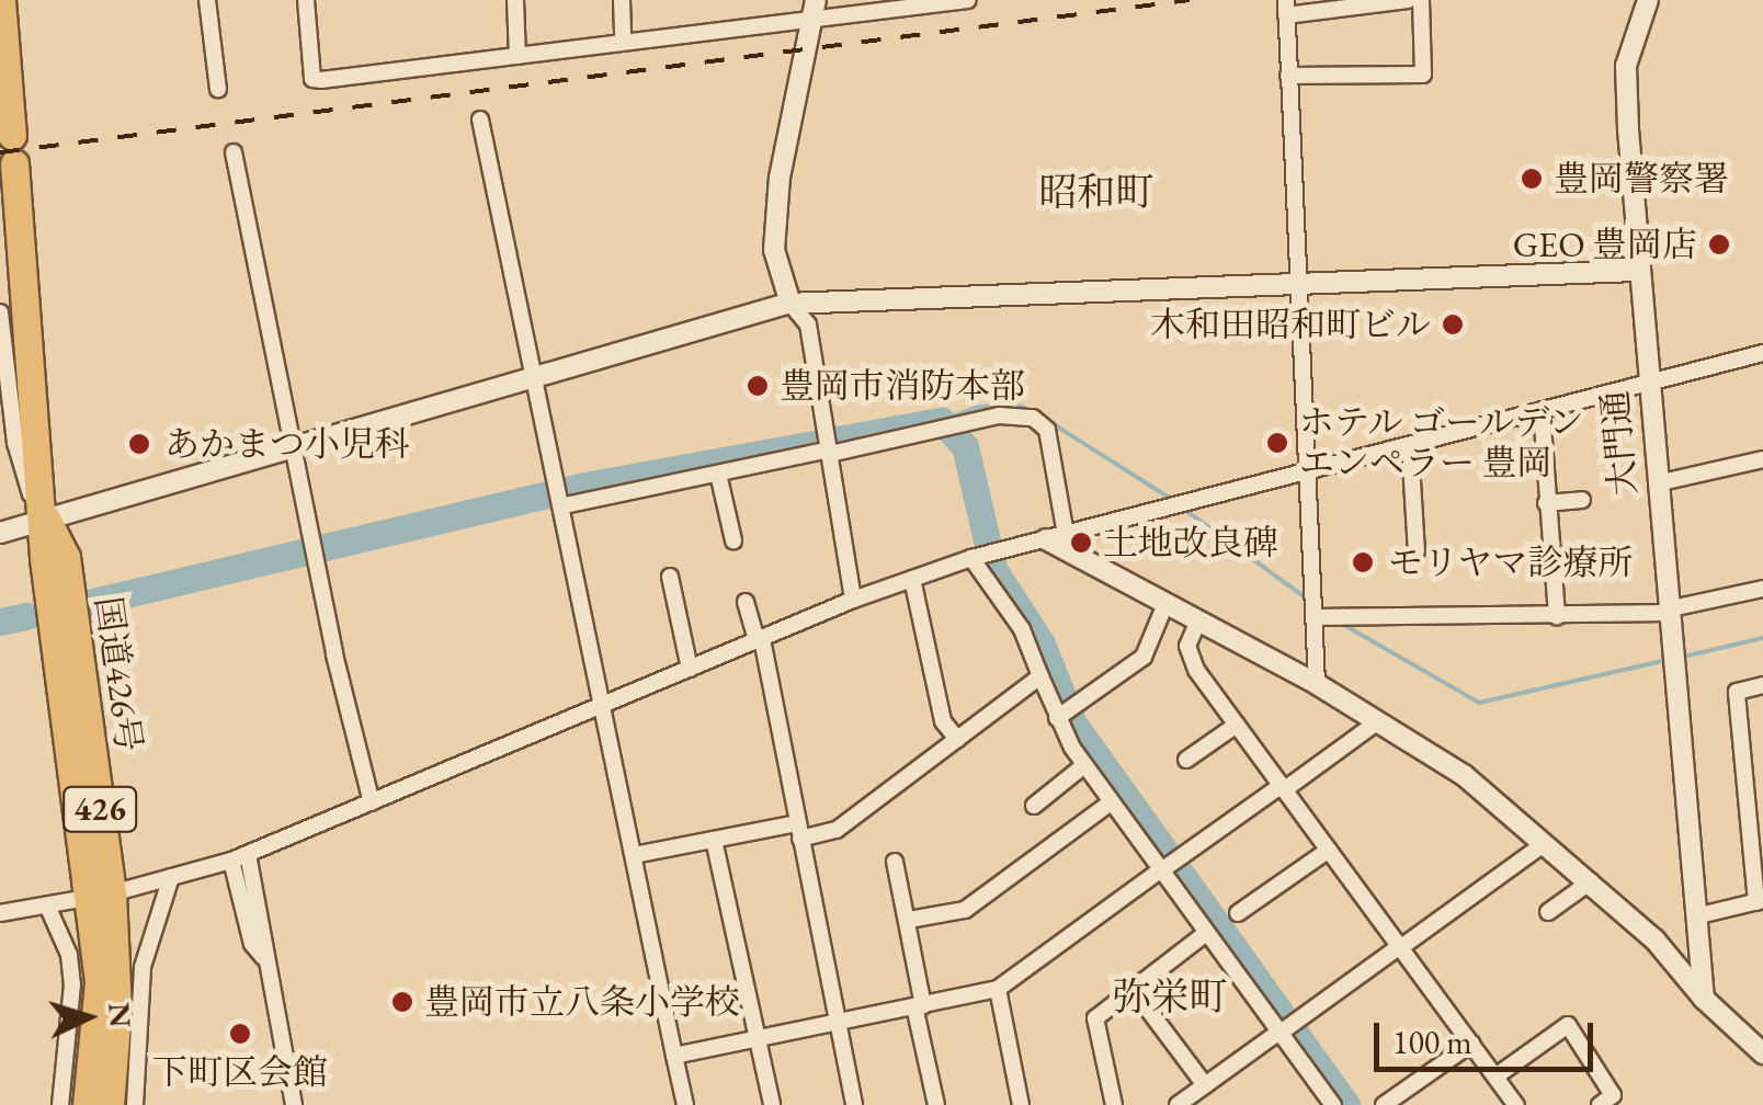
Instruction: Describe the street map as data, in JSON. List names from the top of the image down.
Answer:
{
  "streets": {
    "highway": ["国道426号", "426"],
    "street": ["大門通"]
  },
  "districts": ["昭和町", "弥栄町"],
  "places": [
    "豊岡警察署",
    "GEO 豊岡店",
    "木和田昭和町ビル",
    "豊岡市消防本部",
    "ホテル ゴールデン エンペラー 豊岡",
    "あかまつ小児科",
    "土地改良碑",
    "モリヤマ診療所",
    "豊岡市立八条小学校",
    "下町区会館"
  ],
  "scale_bar": "100 m",
  "north": "right"
}
